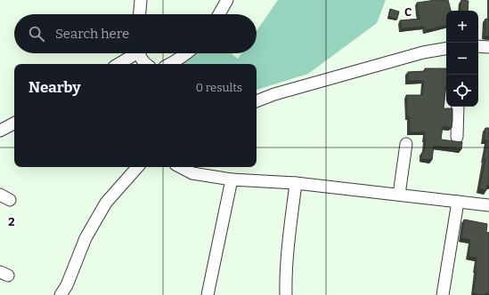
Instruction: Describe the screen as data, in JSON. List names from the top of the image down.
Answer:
{
  "page": {
    "map_buttons": ["+", "−"],
    "search": "Search here",
    "heading": ["Nearby", "0 results"]
  },
  "grid": {
    "columns": ["C"],
    "rows": ["2"]
  }
}
